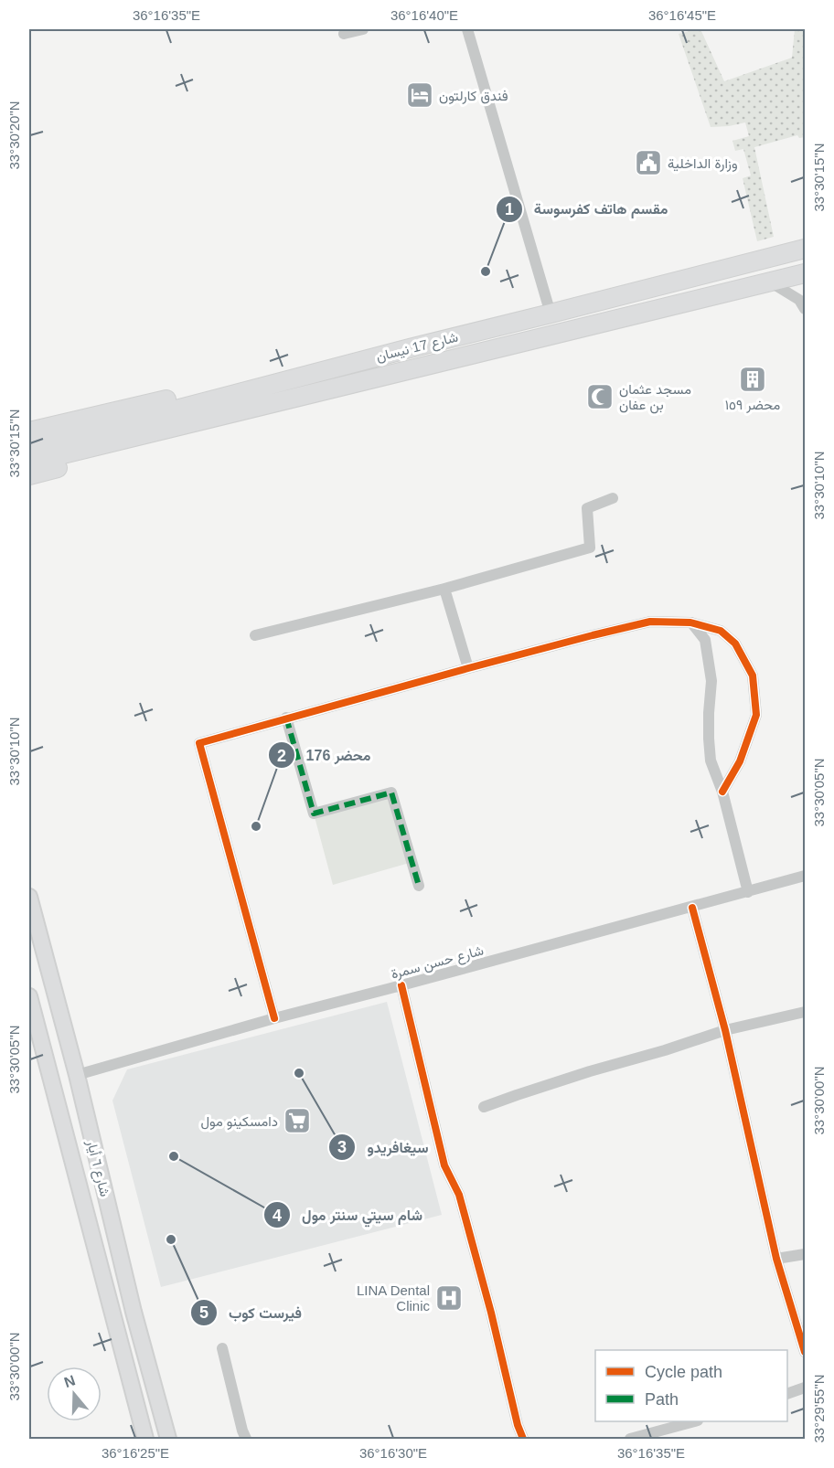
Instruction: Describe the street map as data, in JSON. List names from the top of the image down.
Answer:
{
  "streets": {
    "main road": ["شارع 17 نيسان", "شارع ٦ أيار"],
    "street": ["شارع حسن سمرة"]
  },
  "crossings": [
    ["شارع حسن سمرة", "شارع ٦ أيار"]
  ],
  "places": {
    "hotel": ["فندق كارلتون"],
    "public building": ["وزارة الداخلية"],
    "other": [
      "مقسم هاتف كفرسوسة",
      "محضر 176",
      "سيغافريدو",
      "شام سيتي سنتر مول",
      "فيرست كوب"
    ],
    "building": ["محضر ١٥٩"],
    "mosque": ["مسجد عثمان بن عفان"],
    "supermarket": ["دامسكينو مول"],
    "hospital": ["LINA Dental Clinic"]
  },
  "legend": ["Cycle path", "Path"],
  "north": "top",
  "coordinates": [
    "36°16'35\"E",
    "36°16'40\"E",
    "36°16'45\"E",
    "33°30'20\"N",
    "33°30'15\"N",
    "33°30'10\"N",
    "33°30'05\"N",
    "33°30'00\"N",
    "33°29'55\"N",
    "36°16'25\"E",
    "36°16'30\"E"
  ]
}
